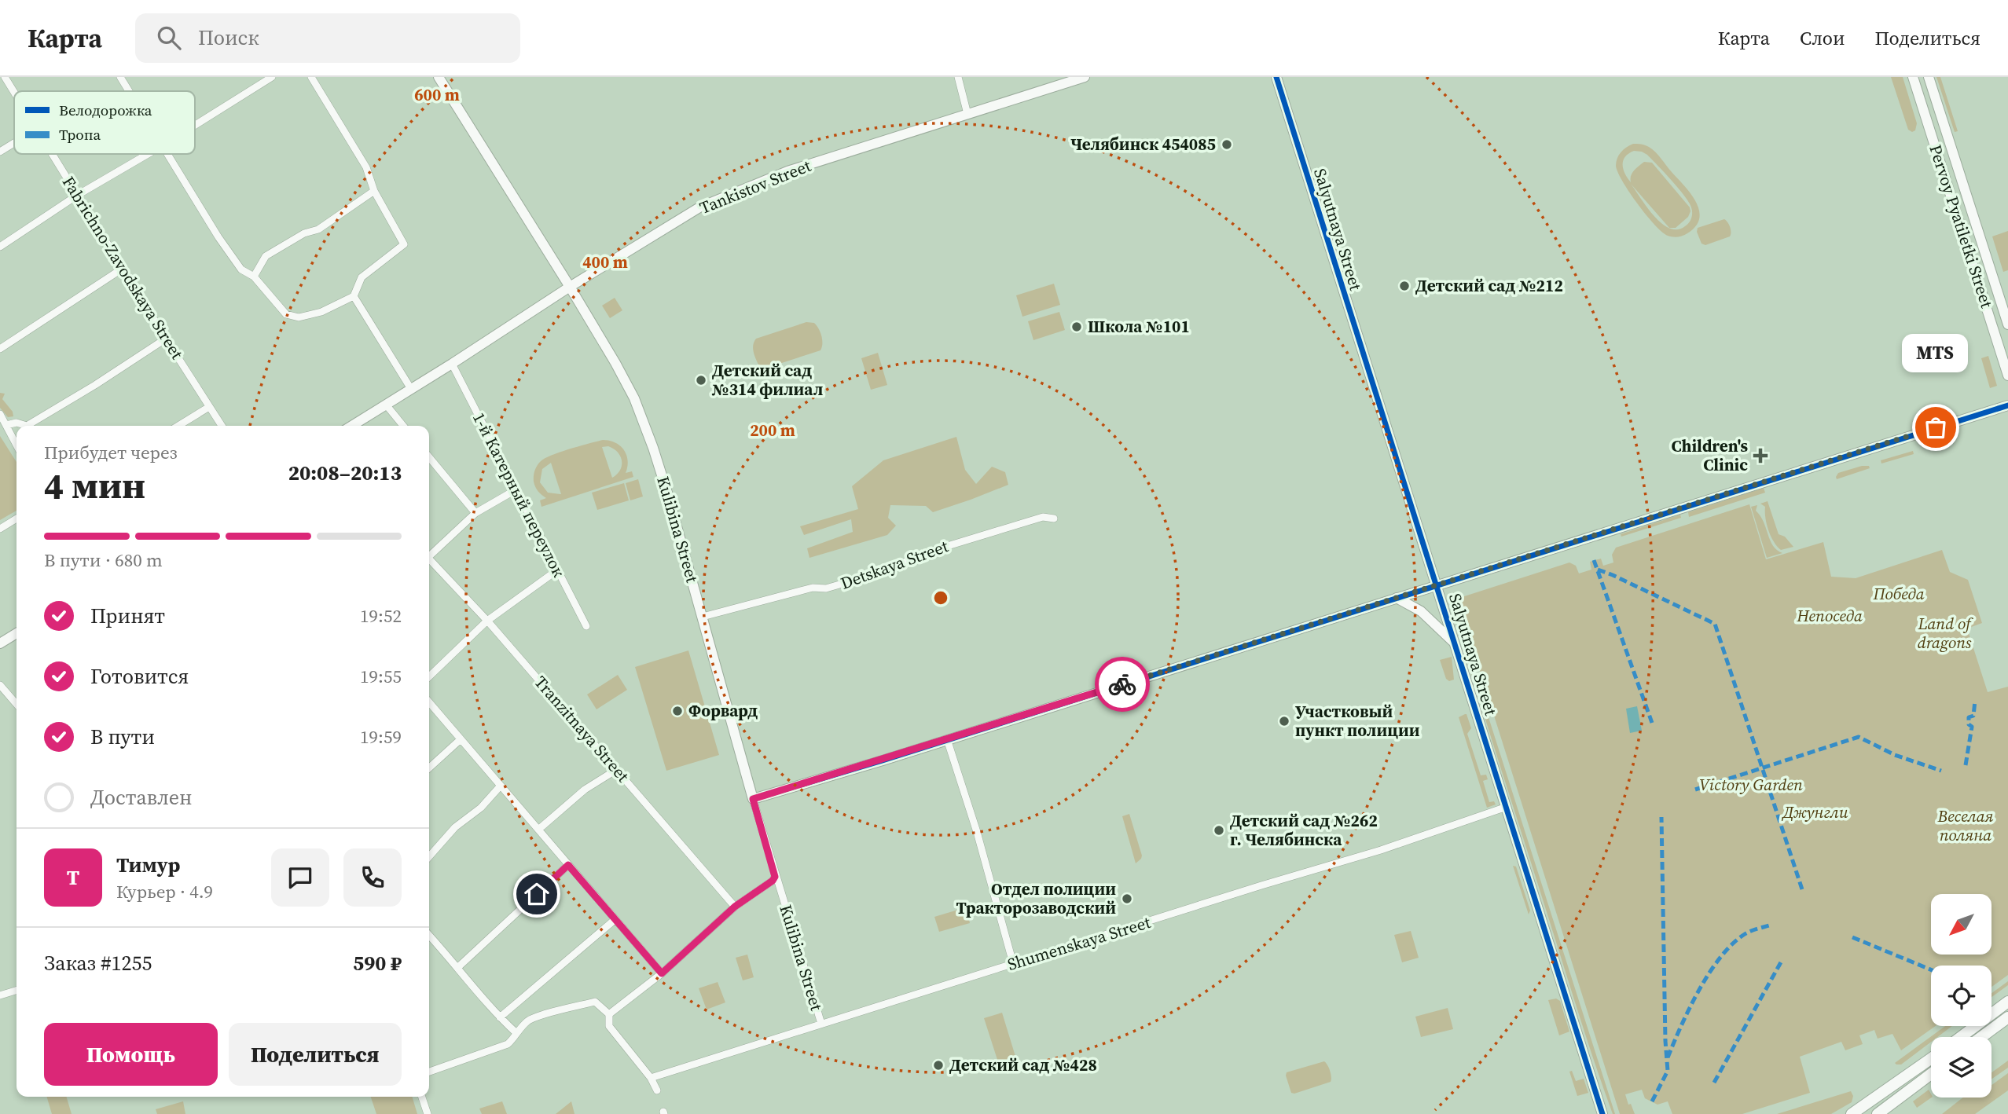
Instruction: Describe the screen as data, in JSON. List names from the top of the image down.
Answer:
{
  "streets": {
    "street": [
      "Tankistov Street",
      "Pervoy Pyatiletki Street",
      "Salyutnaya Street",
      "Fabrichno-Zavodskaya Street",
      "1-й Катерный переулок",
      "Kulibina Street",
      "Detskaya Street",
      "Tranzitnaya Street",
      "Shumenskaya Street"
    ]
  },
  "crossings": [
    ["Tankistov Street", "1-й Катерный переулок"],
    ["Tankistov Street", "Kulibina Street"],
    ["Salyutnaya Street", "Shumenskaya Street"],
    ["Kulibina Street", "Detskaya Street"],
    ["Kulibina Street", "Shumenskaya Street"]
  ],
  "parks": [
    "Победа",
    "Непоседа",
    "Land of dragons",
    "Victory Garden",
    "Джунгли",
    "Веселая поляна"
  ],
  "places": {
    "other": [
      "Челябинск 454085",
      "Детский сад №212",
      "Школа №101",
      "Детский сад №314 филиал",
      "MTS",
      "Форвард",
      "Участковый пункт полиции",
      "Детский сад №262 г. Челябинска",
      "Отдел полиции Тракторозаводский",
      "Детский сад №428"
    ],
    "health": ["Children's Clinic"]
  },
  "legend": ["Велодорожка", "Тропа"],
  "north": "bottom left",
  "page": {
    "header": "Карта",
    "search": "Поиск",
    "nav": ["Карта", "Слои", "Поделиться"],
    "bubble": "MTS",
    "heading": ["4 мин", "Прибудет через", "20:08–20:13"],
    "panel": [
      "Тимур",
      "Курьер · 4.9",
      "Заказ #1255",
      "590 ₽"
    ],
    "bar": "В пути · 680 m",
    "list": [
      ["Принят", "19:52"],
      ["Готовится", "19:55"],
      ["В пути", "19:59"],
      "Доставлен"
    ],
    "round": "Т",
    "buttons": ["Помощь", "Поделиться"]
  },
  "rings": ["600 m", "400 m", "200 m"]
}
